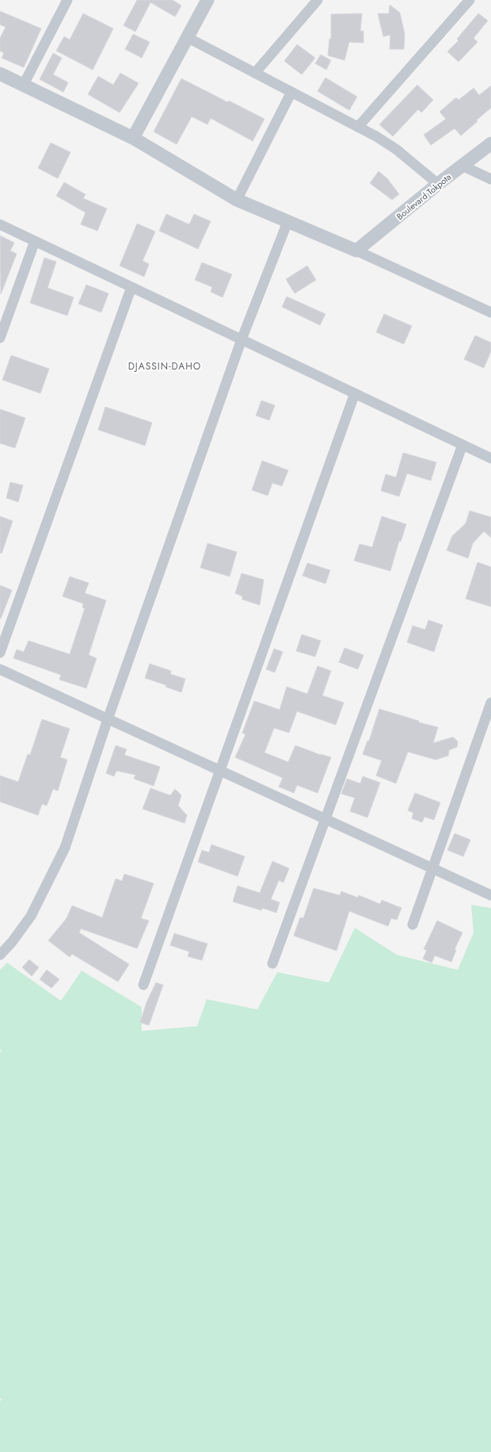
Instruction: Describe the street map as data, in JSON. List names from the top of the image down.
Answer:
{
  "streets": {
    "street": ["Boulevard Tokpota"]
  },
  "districts": ["DJASSIN-DAHO"]
}
